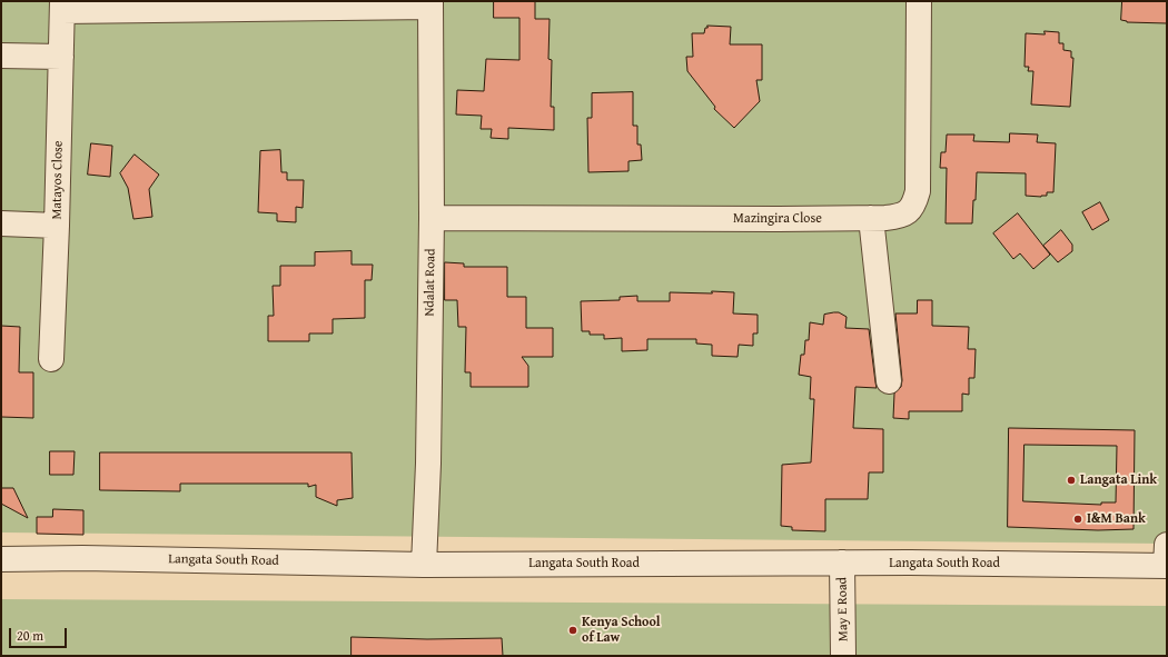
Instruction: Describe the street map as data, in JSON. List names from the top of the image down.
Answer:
{
  "streets": {
    "street": [
      "Matayos Close",
      "Mazingira Close",
      "Ndalat Road",
      "Langata South Road",
      "May E Road"
    ]
  },
  "crossings": [
    ["Mazingira Close", "Ndalat Road"],
    ["Ndalat Road", "Langata South Road"],
    ["Langata South Road", "May E Road"]
  ],
  "places": ["Langata Link", "I&M Bank", "Kenya School of Law"],
  "scale_bar": "20 m"
}
